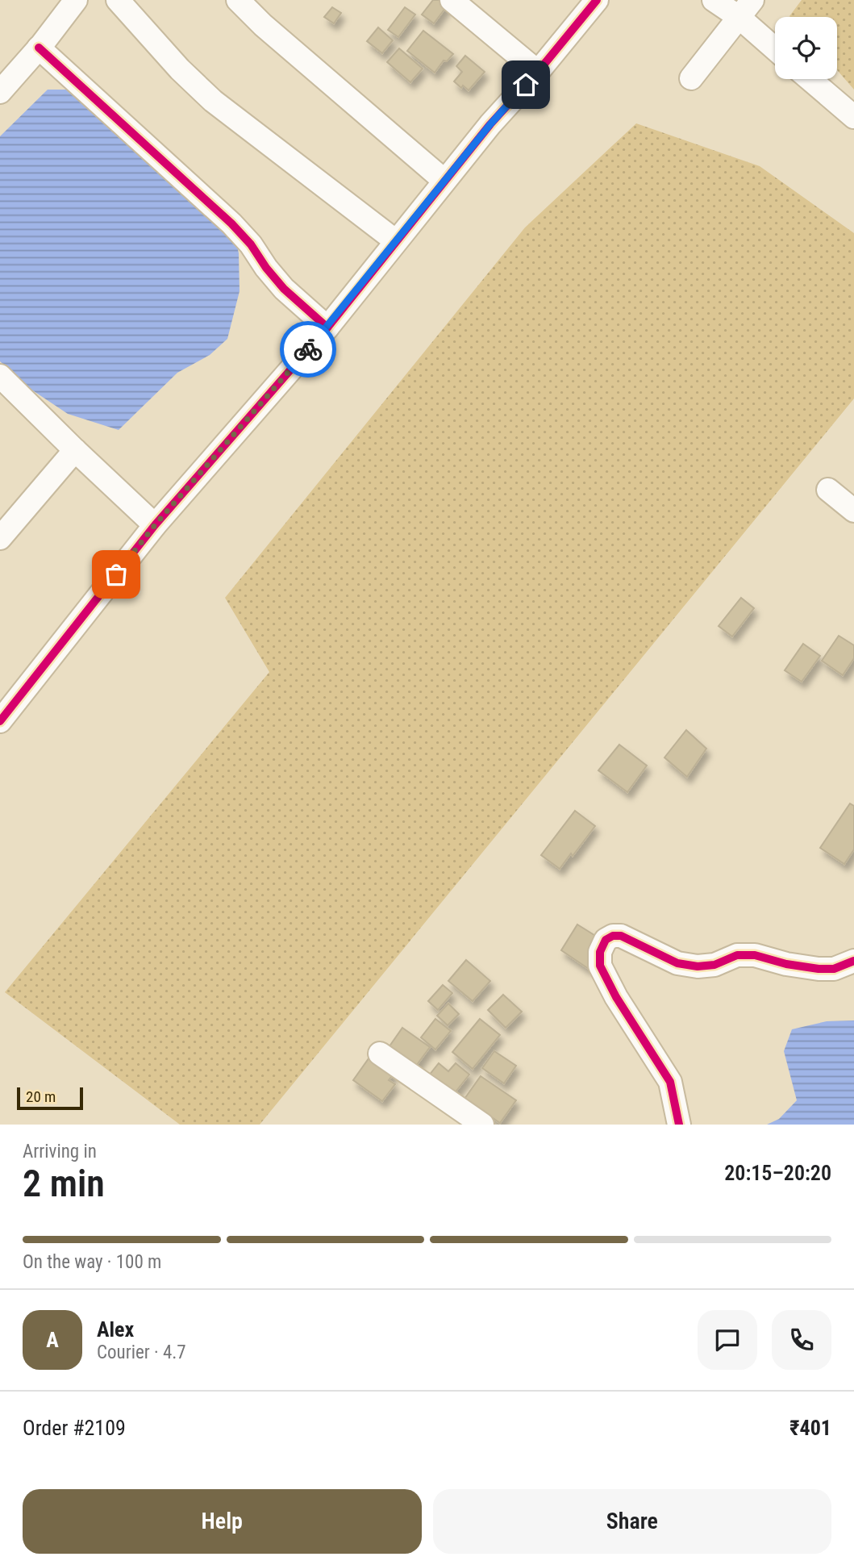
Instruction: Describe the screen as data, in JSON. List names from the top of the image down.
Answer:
{
  "scale_bar": "20 m",
  "page": {
    "scale": "20 m",
    "heading": ["2 min", "Arriving in", "20:15–20:20"],
    "panel": [
      "Alex",
      "Courier · 4.7",
      "Order #2109",
      "₹401"
    ],
    "bar": "On the way · 100 m",
    "round": "A",
    "buttons": ["Help", "Share"]
  }
}
